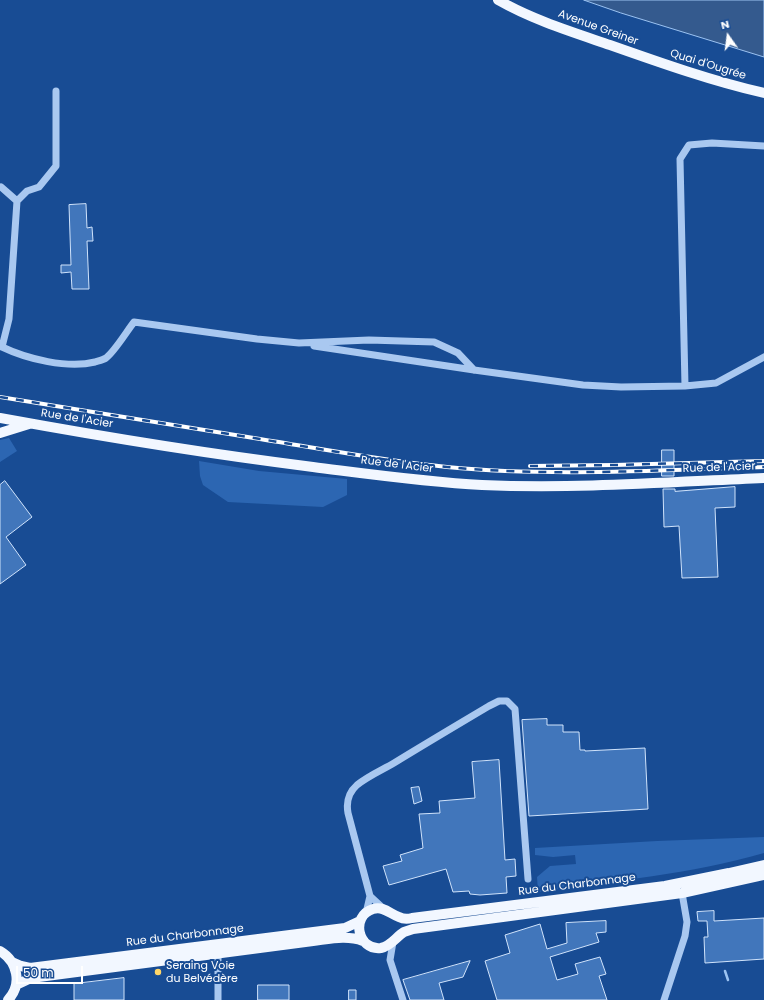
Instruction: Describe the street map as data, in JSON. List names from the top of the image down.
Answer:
{
  "streets": {
    "main road": [
      "Avenue Greiner",
      "Quai d'Ougrée",
      "Rue de l'Acier",
      "Rue du Charbonnage"
    ]
  },
  "crossings": [
    ["Avenue Greiner", "Quai d'Ougrée"]
  ],
  "places": ["Seraing Voie du Belvédère"],
  "scale_bar": "50 m",
  "north": "top"
}
